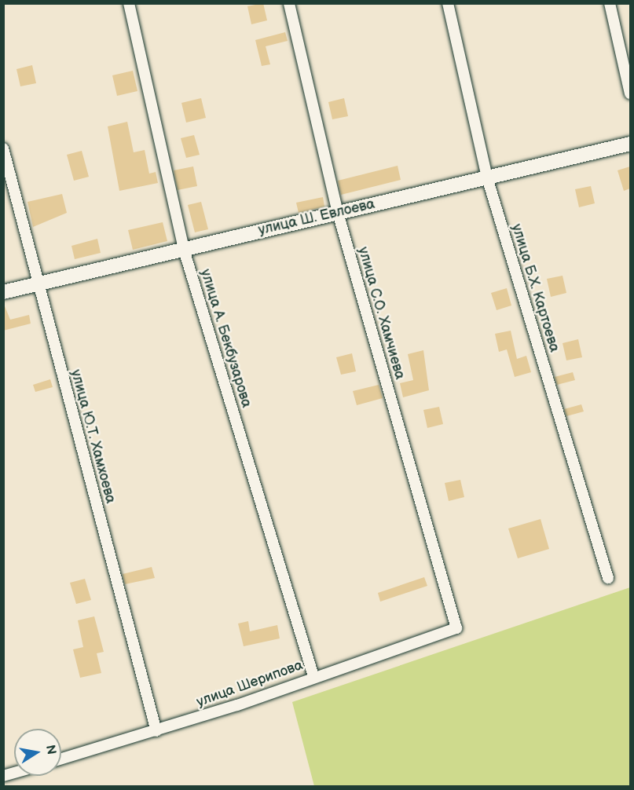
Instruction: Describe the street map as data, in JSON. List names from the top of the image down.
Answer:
{
  "streets": {
    "street": [
      "улица Ш. Евлоева",
      "улица Б.Х. Картоева",
      "улица С.О. Хамчиева",
      "улица А. Бекбузарова",
      "улица Ю.Т. Хамхоева",
      "улица Шерипова"
    ]
  },
  "crossings": [
    ["улица Ш. Евлоева", "улица Б.Х. Картоева"],
    ["улица Ш. Евлоева", "улица С.О. Хамчиева"],
    ["улица Ш. Евлоева", "улица А. Бекбузарова"],
    ["улица Ш. Евлоева", "улица Ю.Т. Хамхоева"],
    ["улица С.О. Хамчиева", "улица Шерипова"],
    ["улица А. Бекбузарова", "улица Шерипова"],
    ["улица Ю.Т. Хамхоева", "улица Шерипова"]
  ],
  "north": "right"
}
